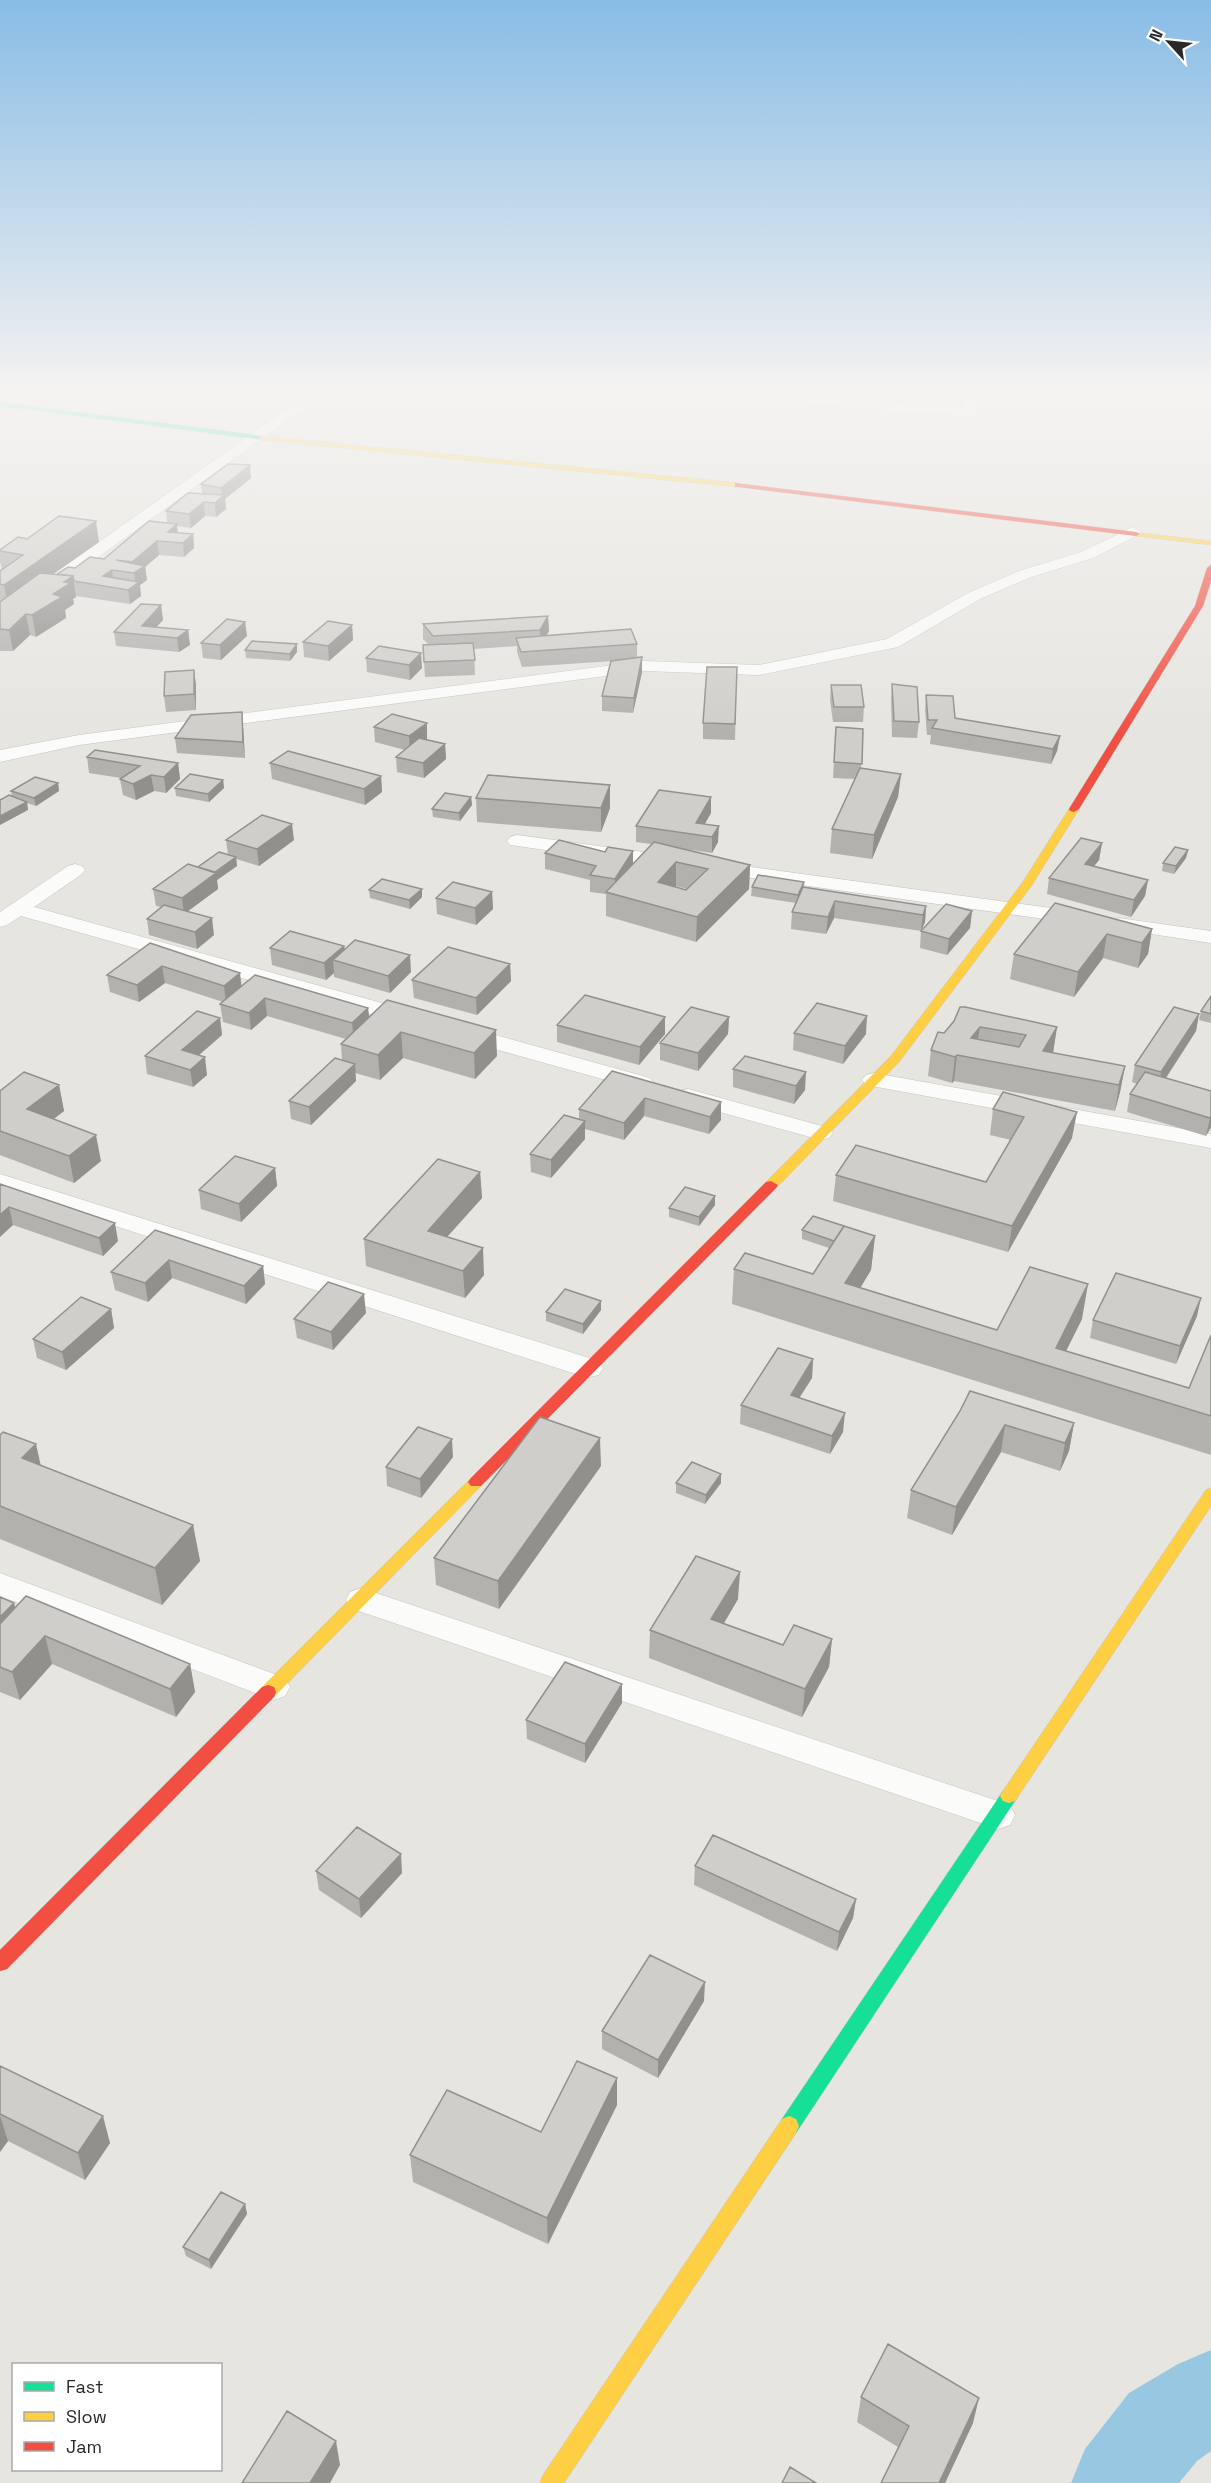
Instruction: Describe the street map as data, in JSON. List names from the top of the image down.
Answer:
{
  "legend": ["Fast", "Slow", "Jam"],
  "north": "top left"
}
